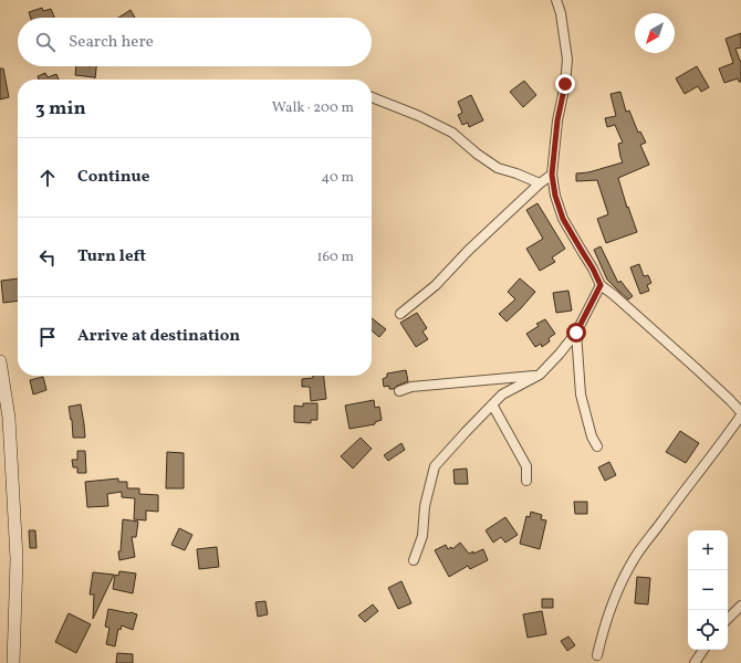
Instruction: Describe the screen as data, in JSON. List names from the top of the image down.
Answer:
{
  "north": "bottom left",
  "page": {
    "search": "Search here",
    "heading": ["3 min", "Walk · 200 m"],
    "list": [
      ["Continue", "40 m"],
      ["Turn left", "160 m"],
      "Arrive at destination"
    ],
    "map_buttons": ["+", "−"]
  }
}
